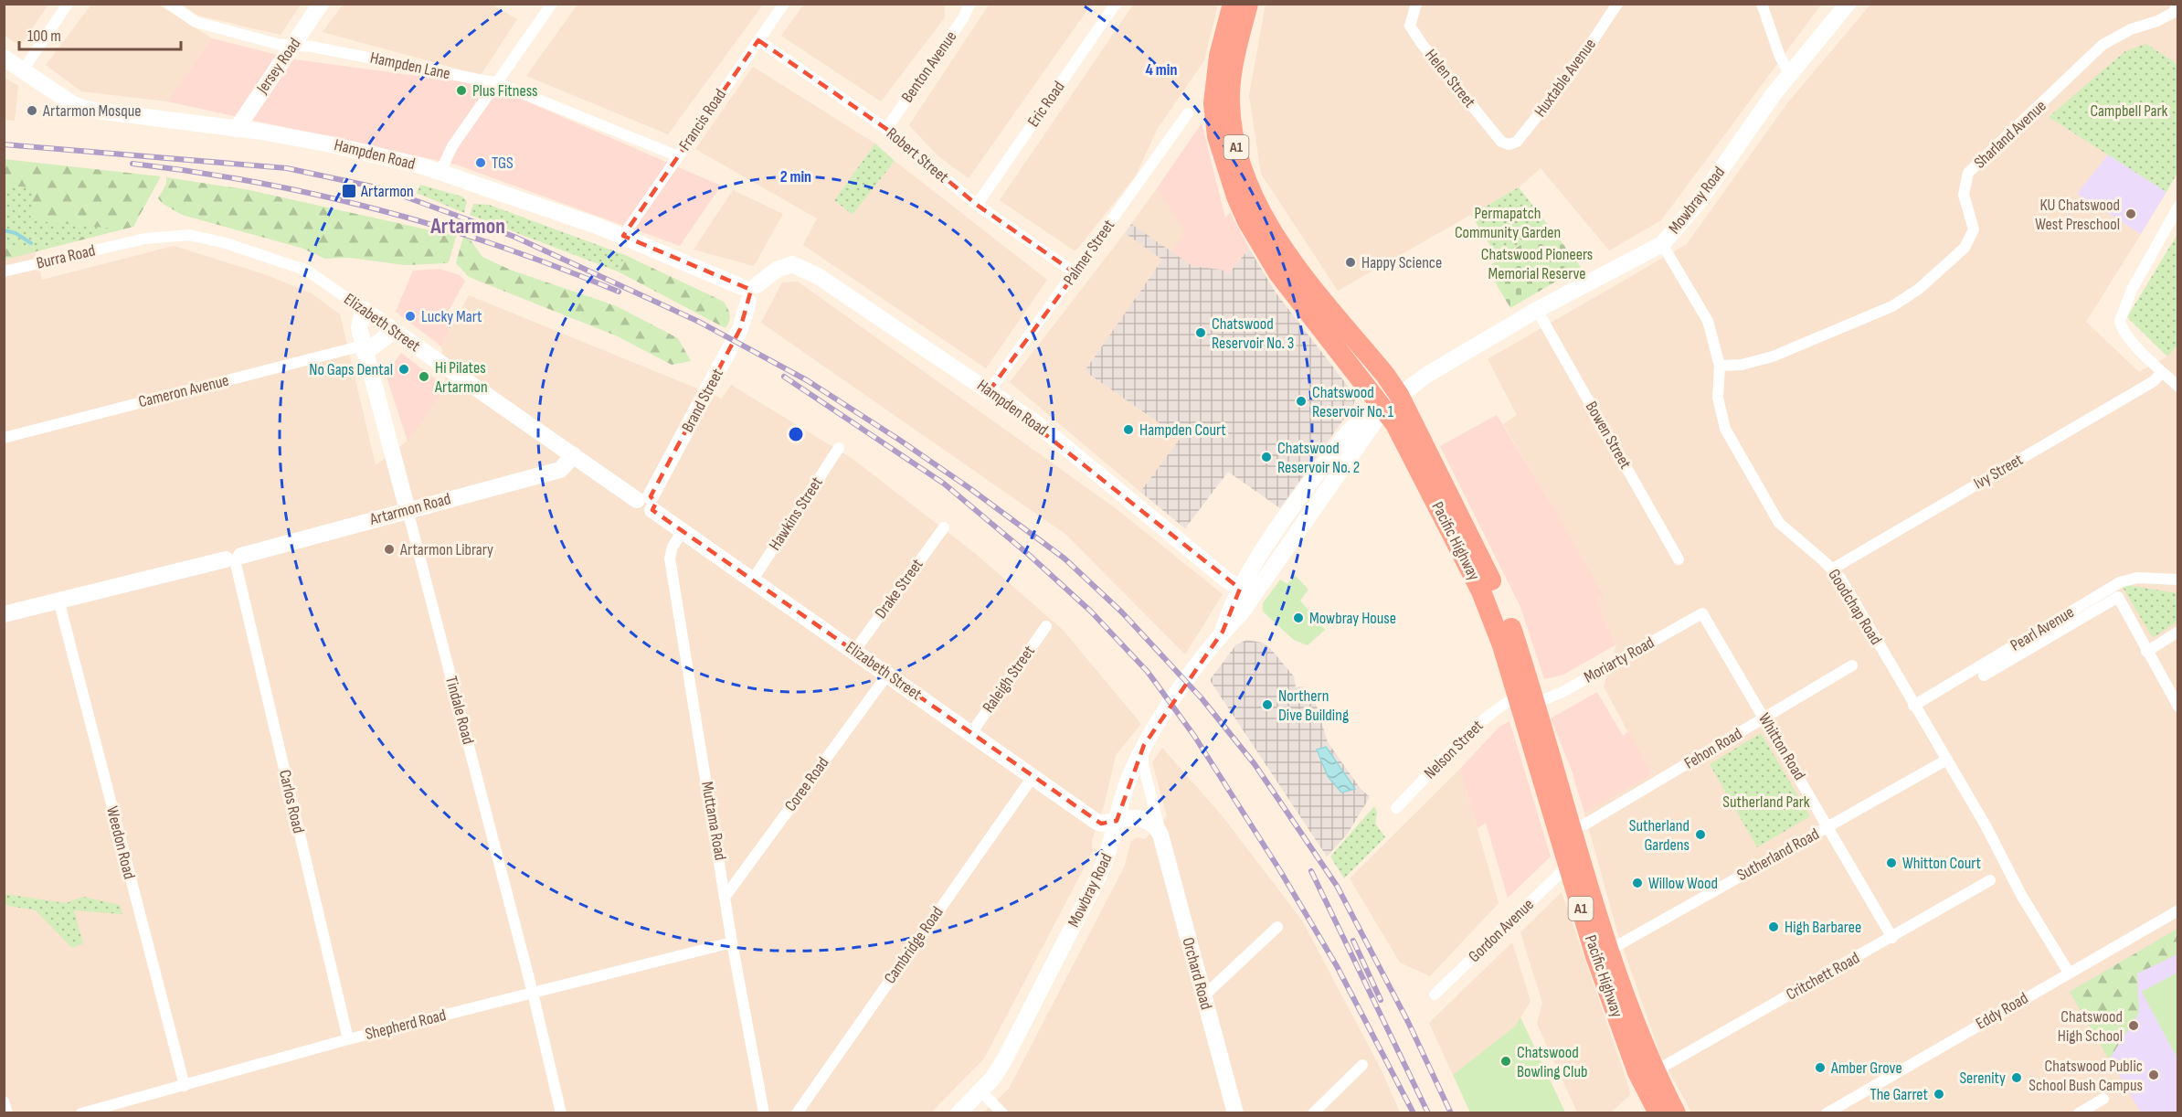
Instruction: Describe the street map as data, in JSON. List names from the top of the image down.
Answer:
{
  "streets": {
    "highway": ["A1", "Pacific Highway"],
    "street": [
      "Jersey Road",
      "Hampden Lane",
      "Benton Avenue",
      "Huxtable Avenue",
      "Helen Street",
      "Eric Road",
      "Francis Road",
      "Sharland Avenue",
      "Hampden Road",
      "Robert Street",
      "Mowbray Road",
      "Palmer Street",
      "Burra Road",
      "Elizabeth Street",
      "Cameron Avenue",
      "Brand Street",
      "Bowen Street",
      "Ivy Street",
      "Artarmon Road",
      "Hawkins Street",
      "Drake Street",
      "Goodchap Road",
      "Pearl Avenue",
      "Moriarty Road",
      "Raleigh Street",
      "Tindale Road",
      "Whitton Road",
      "Fehon Road",
      "Nelson Street",
      "Coree Road",
      "Carlos Road",
      "Muttama Road",
      "Weedon Road",
      "Sutherland Road",
      "Gordon Avenue",
      "Cambridge Road",
      "Orchard Road",
      "Critchett Road",
      "Eddy Road",
      "Shepherd Road"
    ]
  },
  "crossings": [
    ["Jersey Road", "Hampden Lane"],
    ["Jersey Road", "Hampden Road"],
    ["Hampden Lane", "Francis Road"],
    ["Benton Avenue", "Robert Street"],
    ["Huxtable Avenue", "Helen Street"],
    ["Eric Road", "Robert Street"],
    ["Francis Road", "Hampden Road"],
    ["Francis Road", "Robert Street"],
    ["Sharland Avenue", "Goodchap Road"],
    ["Hampden Road", "Mowbray Road"],
    ["Hampden Road", "Palmer Street"],
    ["Hampden Road", "Brand Street"],
    ["Robert Street", "Palmer Street"],
    ["Mowbray Road", "Elizabeth Street"],
    ["Mowbray Road", "Bowen Street"],
    ["Mowbray Road", "Pacific Highway"],
    ["Mowbray Road", "Goodchap Road"],
    ["Mowbray Road", "Orchard Road"],
    ["Burra Road", "Elizabeth Street"],
    ["Elizabeth Street", "Brand Street"],
    ["Elizabeth Street", "Artarmon Road"],
    ["Elizabeth Street", "Hawkins Street"],
    ["Elizabeth Street", "Drake Street"],
    ["Elizabeth Street", "Raleigh Street"],
    ["Elizabeth Street", "Tindale Road"],
    ["Elizabeth Street", "Coree Road"],
    ["Elizabeth Street", "Muttama Road"],
    ["Elizabeth Street", "Cambridge Road"],
    ["Cameron Avenue", "Tindale Road"],
    ["Ivy Street", "Goodchap Road"],
    ["Artarmon Road", "Tindale Road"],
    ["Artarmon Road", "Carlos Road"],
    ["Artarmon Road", "Weedon Road"],
    ["Pacific Highway", "Moriarty Road"],
    ["Pacific Highway", "Fehon Road"],
    ["Pacific Highway", "Nelson Street"],
    ["Pacific Highway", "Sutherland Road"],
    ["Pacific Highway", "Gordon Avenue"],
    ["Pacific Highway", "Critchett Road"],
    ["Goodchap Road", "Pearl Avenue"],
    ["Goodchap Road", "Sutherland Road"],
    ["Goodchap Road", "Eddy Road"],
    ["Moriarty Road", "Whitton Road"],
    ["Moriarty Road", "Nelson Street"],
    ["Tindale Road", "Shepherd Road"],
    ["Whitton Road", "Fehon Road"],
    ["Whitton Road", "Sutherland Road"],
    ["Whitton Road", "Critchett Road"],
    ["Coree Road", "Muttama Road"],
    ["Carlos Road", "Shepherd Road"],
    ["Muttama Road", "Shepherd Road"],
    ["Weedon Road", "Shepherd Road"]
  ],
  "districts": ["Artarmon"],
  "parks": [
    "Campbell Park",
    "Permapatch Community Garden",
    "Chatswood Pioneers Memorial Reserve",
    "Sutherland Park"
  ],
  "places": {
    "other": [
      "Plus Fitness",
      "Artarmon Mosque",
      "TGS",
      "KU Chatswood West Preschool",
      "Happy Science",
      "Lucky Mart",
      "Chatswood Reservoir No. 3",
      "No Gaps Dental",
      "Hi Pilates Artarmon",
      "Chatswood Reservoir No. 1",
      "Hampden Court",
      "Chatswood Reservoir No. 2",
      "Artarmon Library",
      "Mowbray House",
      "Northern Dive Building",
      "Sutherland Gardens",
      "Whitton Court",
      "Willow Wood",
      "High Barbaree",
      "Chatswood High School",
      "Chatswood Bowling Club",
      "Amber Grove",
      "Chatswood Public School Bush Campus",
      "Serenity",
      "The Garret"
    ],
    "transit": ["Artarmon"]
  },
  "scale_bar": "100 m",
  "rings": ["4 min", "2 min"]
}
